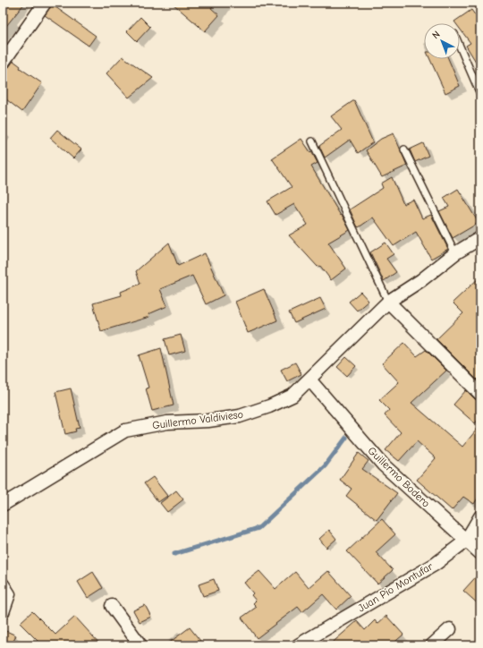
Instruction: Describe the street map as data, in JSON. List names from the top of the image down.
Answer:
{
  "streets": {
    "street": ["Guillermo Valdivieso", "Guillermo Bodero", "Juan Pio Montufar"]
  },
  "crossings": [
    ["Guillermo Valdivieso", "Guillermo Bodero"],
    ["Guillermo Bodero", "Juan Pio Montufar"]
  ],
  "north": "top left"
}
